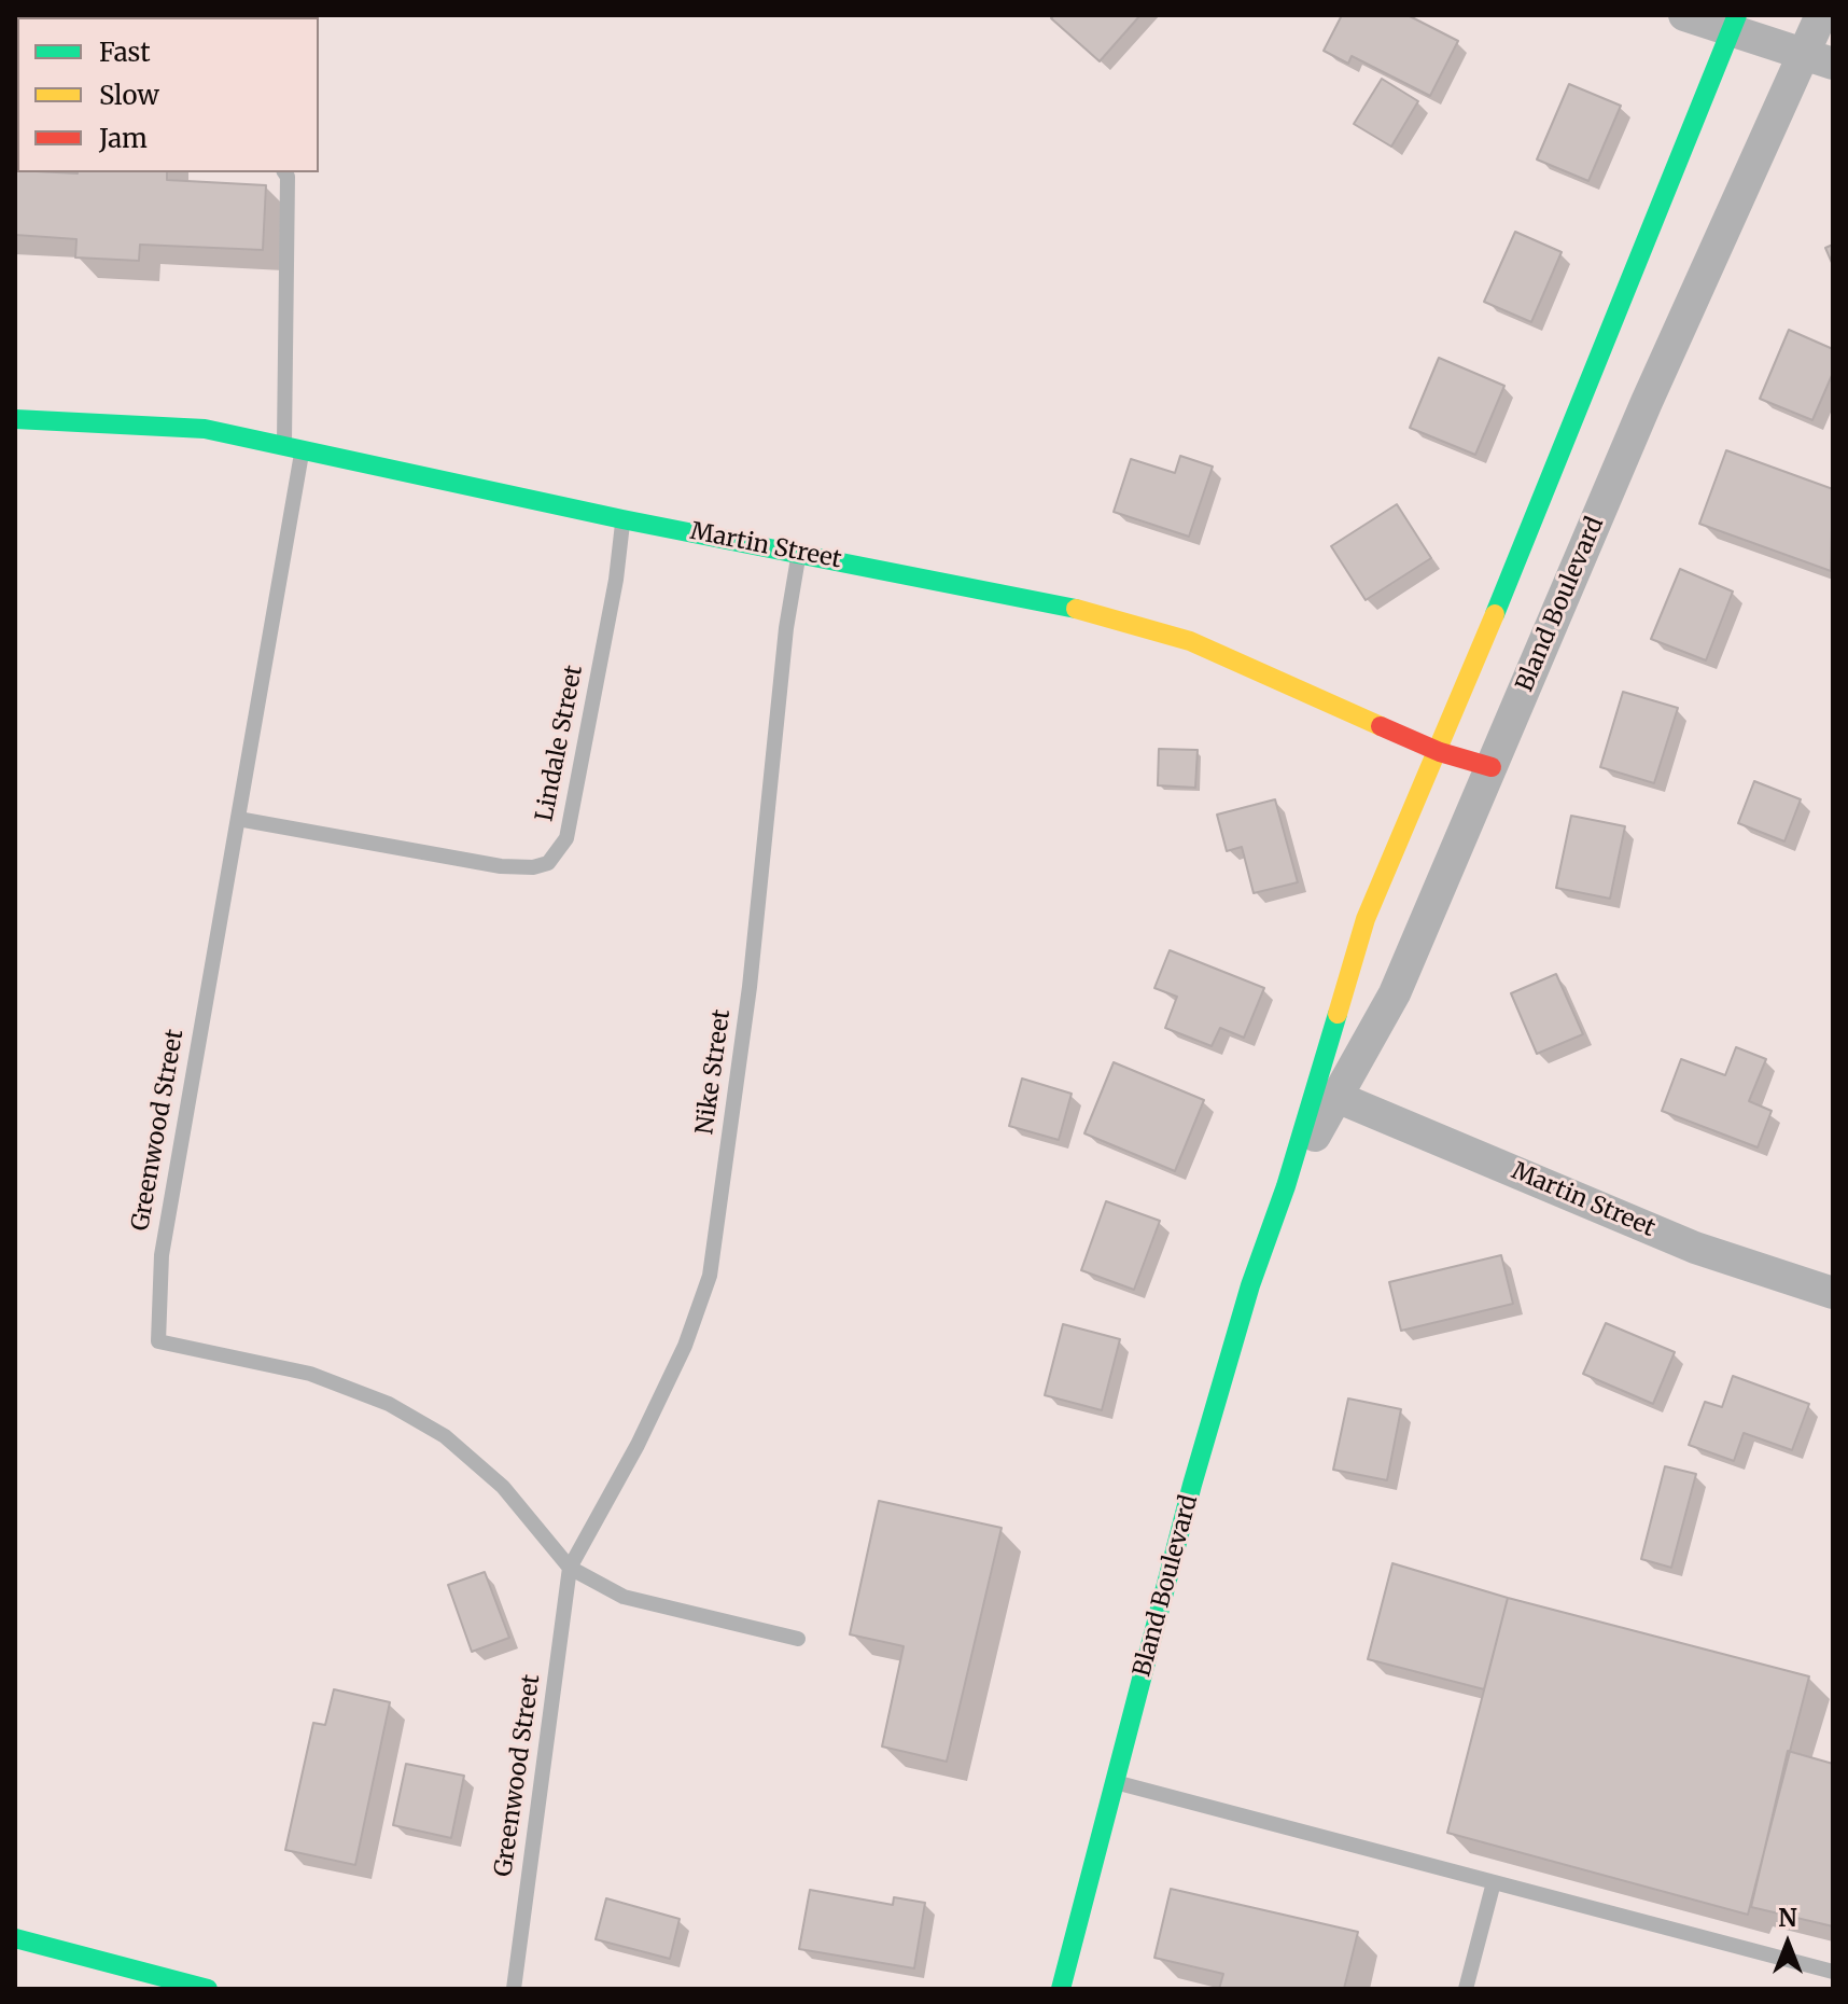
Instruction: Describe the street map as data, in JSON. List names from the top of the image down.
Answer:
{
  "streets": {
    "street": ["Martin Street", "Bland Boulevard"],
    "lane": ["Lindale Street", "Nike Street", "Greenwood Street"]
  },
  "crossings": [
    ["Martin Street", "Bland Boulevard"],
    ["Martin Street", "Lindale Street"],
    ["Martin Street", "Nike Street"],
    ["Martin Street", "Greenwood Street"],
    ["Lindale Street", "Greenwood Street"],
    ["Nike Street", "Greenwood Street"]
  ],
  "legend": ["Fast", "Slow", "Jam"],
  "north": "top"
}
